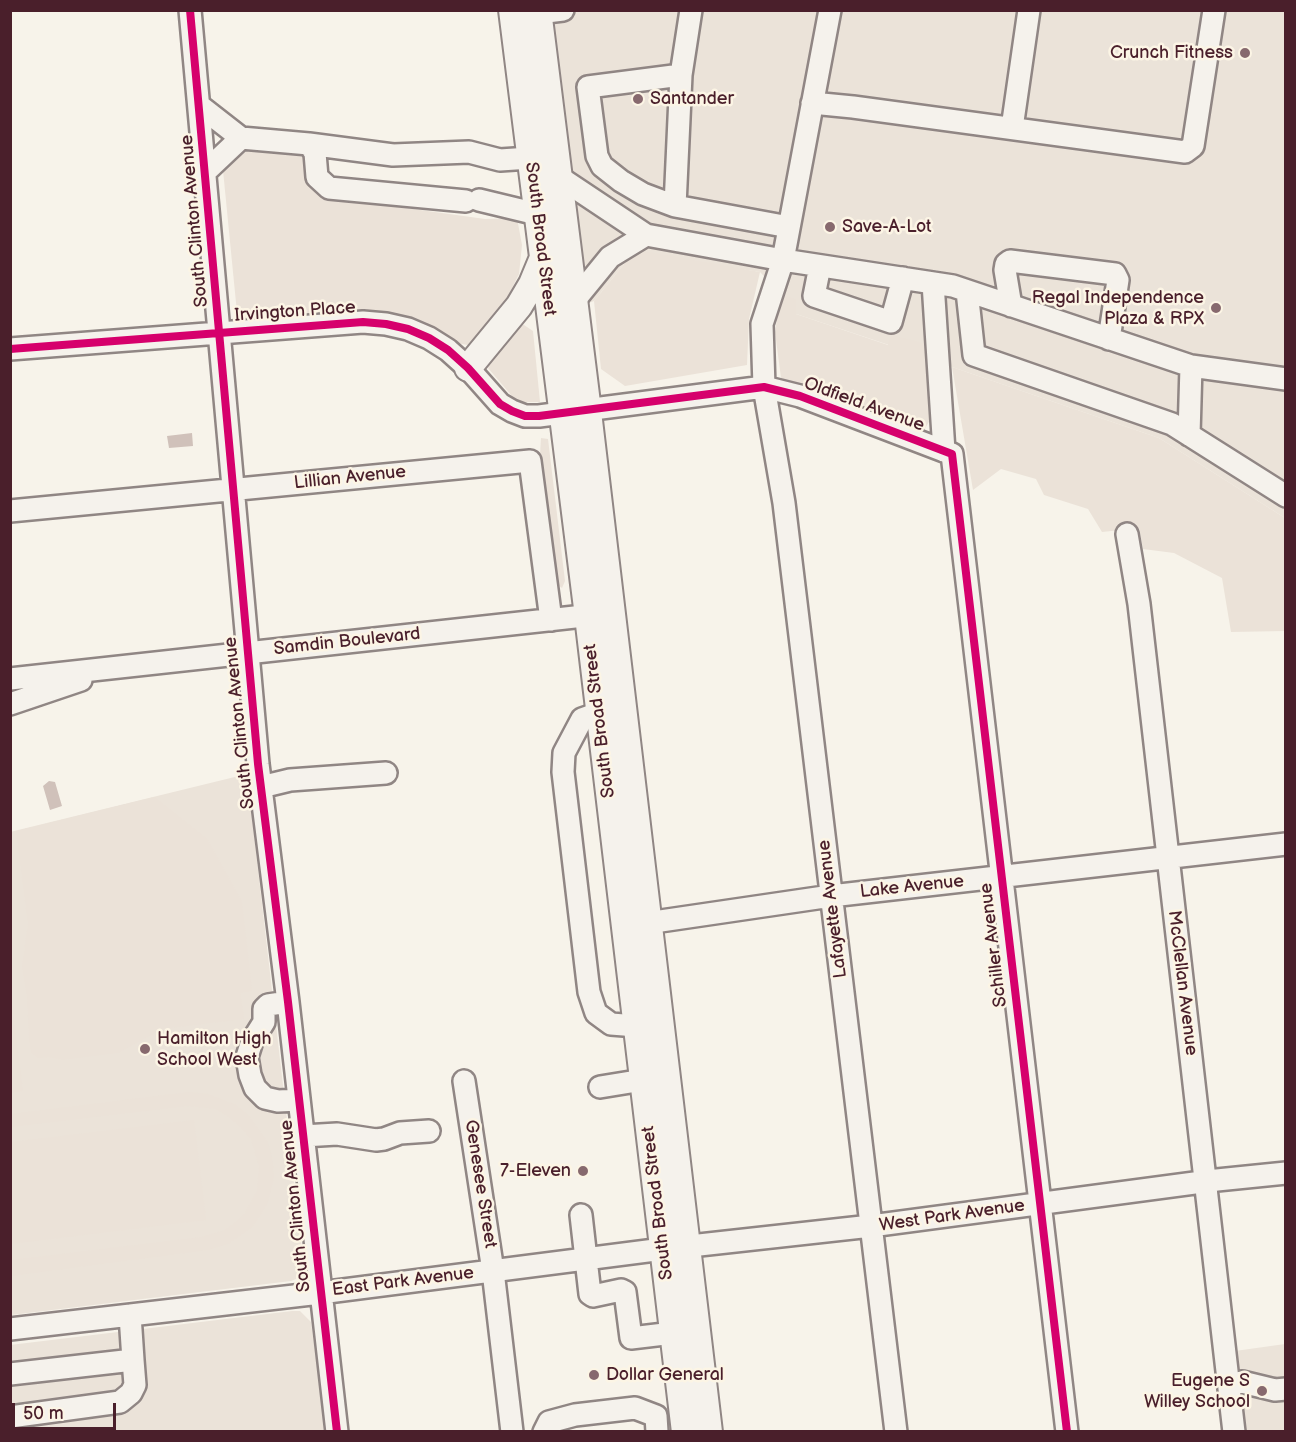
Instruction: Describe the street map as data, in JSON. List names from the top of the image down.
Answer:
{
  "streets": {
    "main road": ["South Broad Street"],
    "street": [
      "South Clinton Avenue",
      "Irvington Place",
      "Oldfield Avenue",
      "Lillian Avenue",
      "Samdin Boulevard",
      "Lake Avenue",
      "Lafayette Avenue",
      "Schiller Avenue",
      "McClellan Avenue",
      "Genesee Street",
      "West Park Avenue",
      "East Park Avenue"
    ]
  },
  "crossings": [
    ["South Clinton Avenue", "Irvington Place"],
    ["South Clinton Avenue", "Lillian Avenue"],
    ["South Clinton Avenue", "Samdin Boulevard"],
    ["South Clinton Avenue", "East Park Avenue"],
    ["South Broad Street", "Irvington Place"],
    ["South Broad Street", "Samdin Boulevard"],
    ["South Broad Street", "Lake Avenue"],
    ["South Broad Street", "West Park Avenue"],
    ["South Broad Street", "East Park Avenue"],
    ["Irvington Place", "Oldfield Avenue"],
    ["Irvington Place", "Lafayette Avenue"],
    ["Oldfield Avenue", "Lafayette Avenue"],
    ["Oldfield Avenue", "Schiller Avenue"],
    ["Lillian Avenue", "Samdin Boulevard"],
    ["Lake Avenue", "Lafayette Avenue"],
    ["Lake Avenue", "Schiller Avenue"],
    ["Lake Avenue", "McClellan Avenue"],
    ["Lafayette Avenue", "West Park Avenue"],
    ["Schiller Avenue", "West Park Avenue"],
    ["McClellan Avenue", "West Park Avenue"],
    ["Genesee Street", "East Park Avenue"],
    ["West Park Avenue", "East Park Avenue"]
  ],
  "places": [
    "Crunch Fitness",
    "Santander",
    "Save-A-Lot",
    "Regal Independence Plaza & RPX",
    "Hamilton High School West",
    "7-Eleven",
    "Dollar General",
    "Eugene S Willey School"
  ],
  "scale_bar": "50 m"
}
